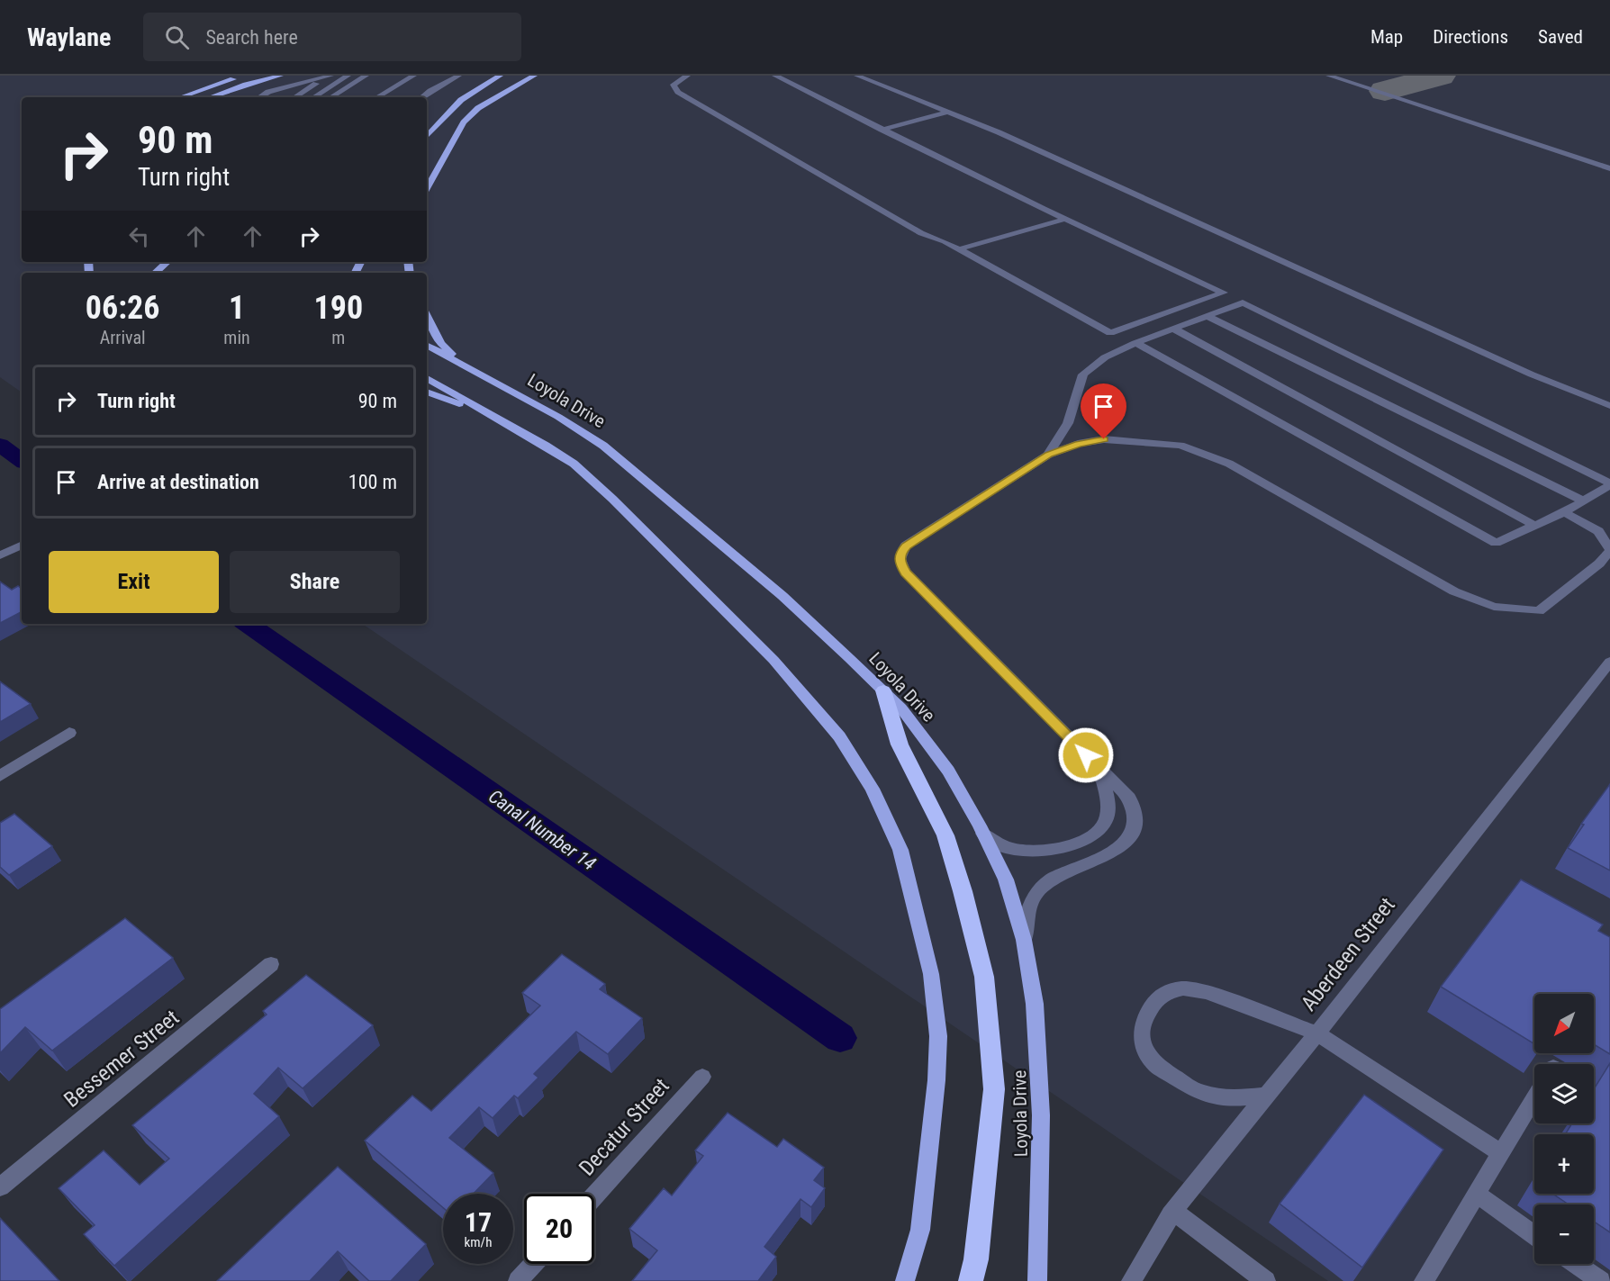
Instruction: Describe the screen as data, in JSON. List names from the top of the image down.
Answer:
{
  "streets": {
    "main road": ["Loyola Drive"],
    "street": ["Aberdeen Street", "Bessemer Street", "Decatur Street"]
  },
  "water": ["Canal Number 14"],
  "north": "bottom left",
  "page": {
    "header": "Waylane",
    "search": "Search here",
    "nav": ["Map", "Directions", "Saved"],
    "turn": ["90 m", "Turn right"],
    "eta": [
      "06:26",
      "Arrival",
      "1",
      "min",
      "190",
      "m"
    ],
    "list": [
      {
        "name": "Turn right",
        "value": "90 m"
      },
      {
        "name": "Arrive at destination",
        "value": "100 m"
      }
    ],
    "buttons": ["Exit", "Share"],
    "map_buttons": ["+", "−"],
    "speed": "17 km/h",
    "limit": "20"
  }
}
